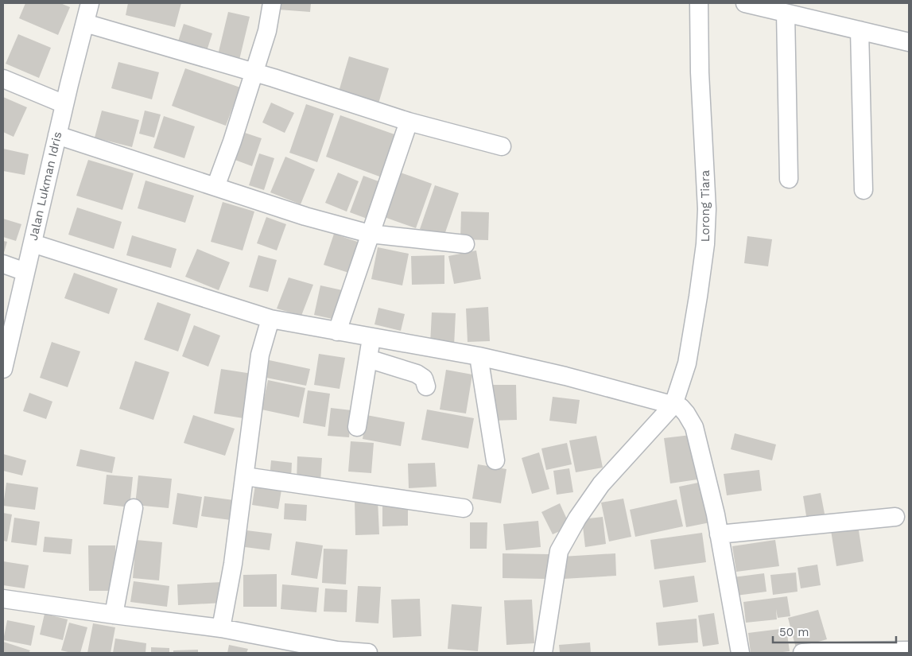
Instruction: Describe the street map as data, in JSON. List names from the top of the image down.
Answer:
{
  "streets": {
    "street": ["Jalan Lukman Idris", "Lorong Tiara"]
  },
  "scale_bar": "50 m"
}
